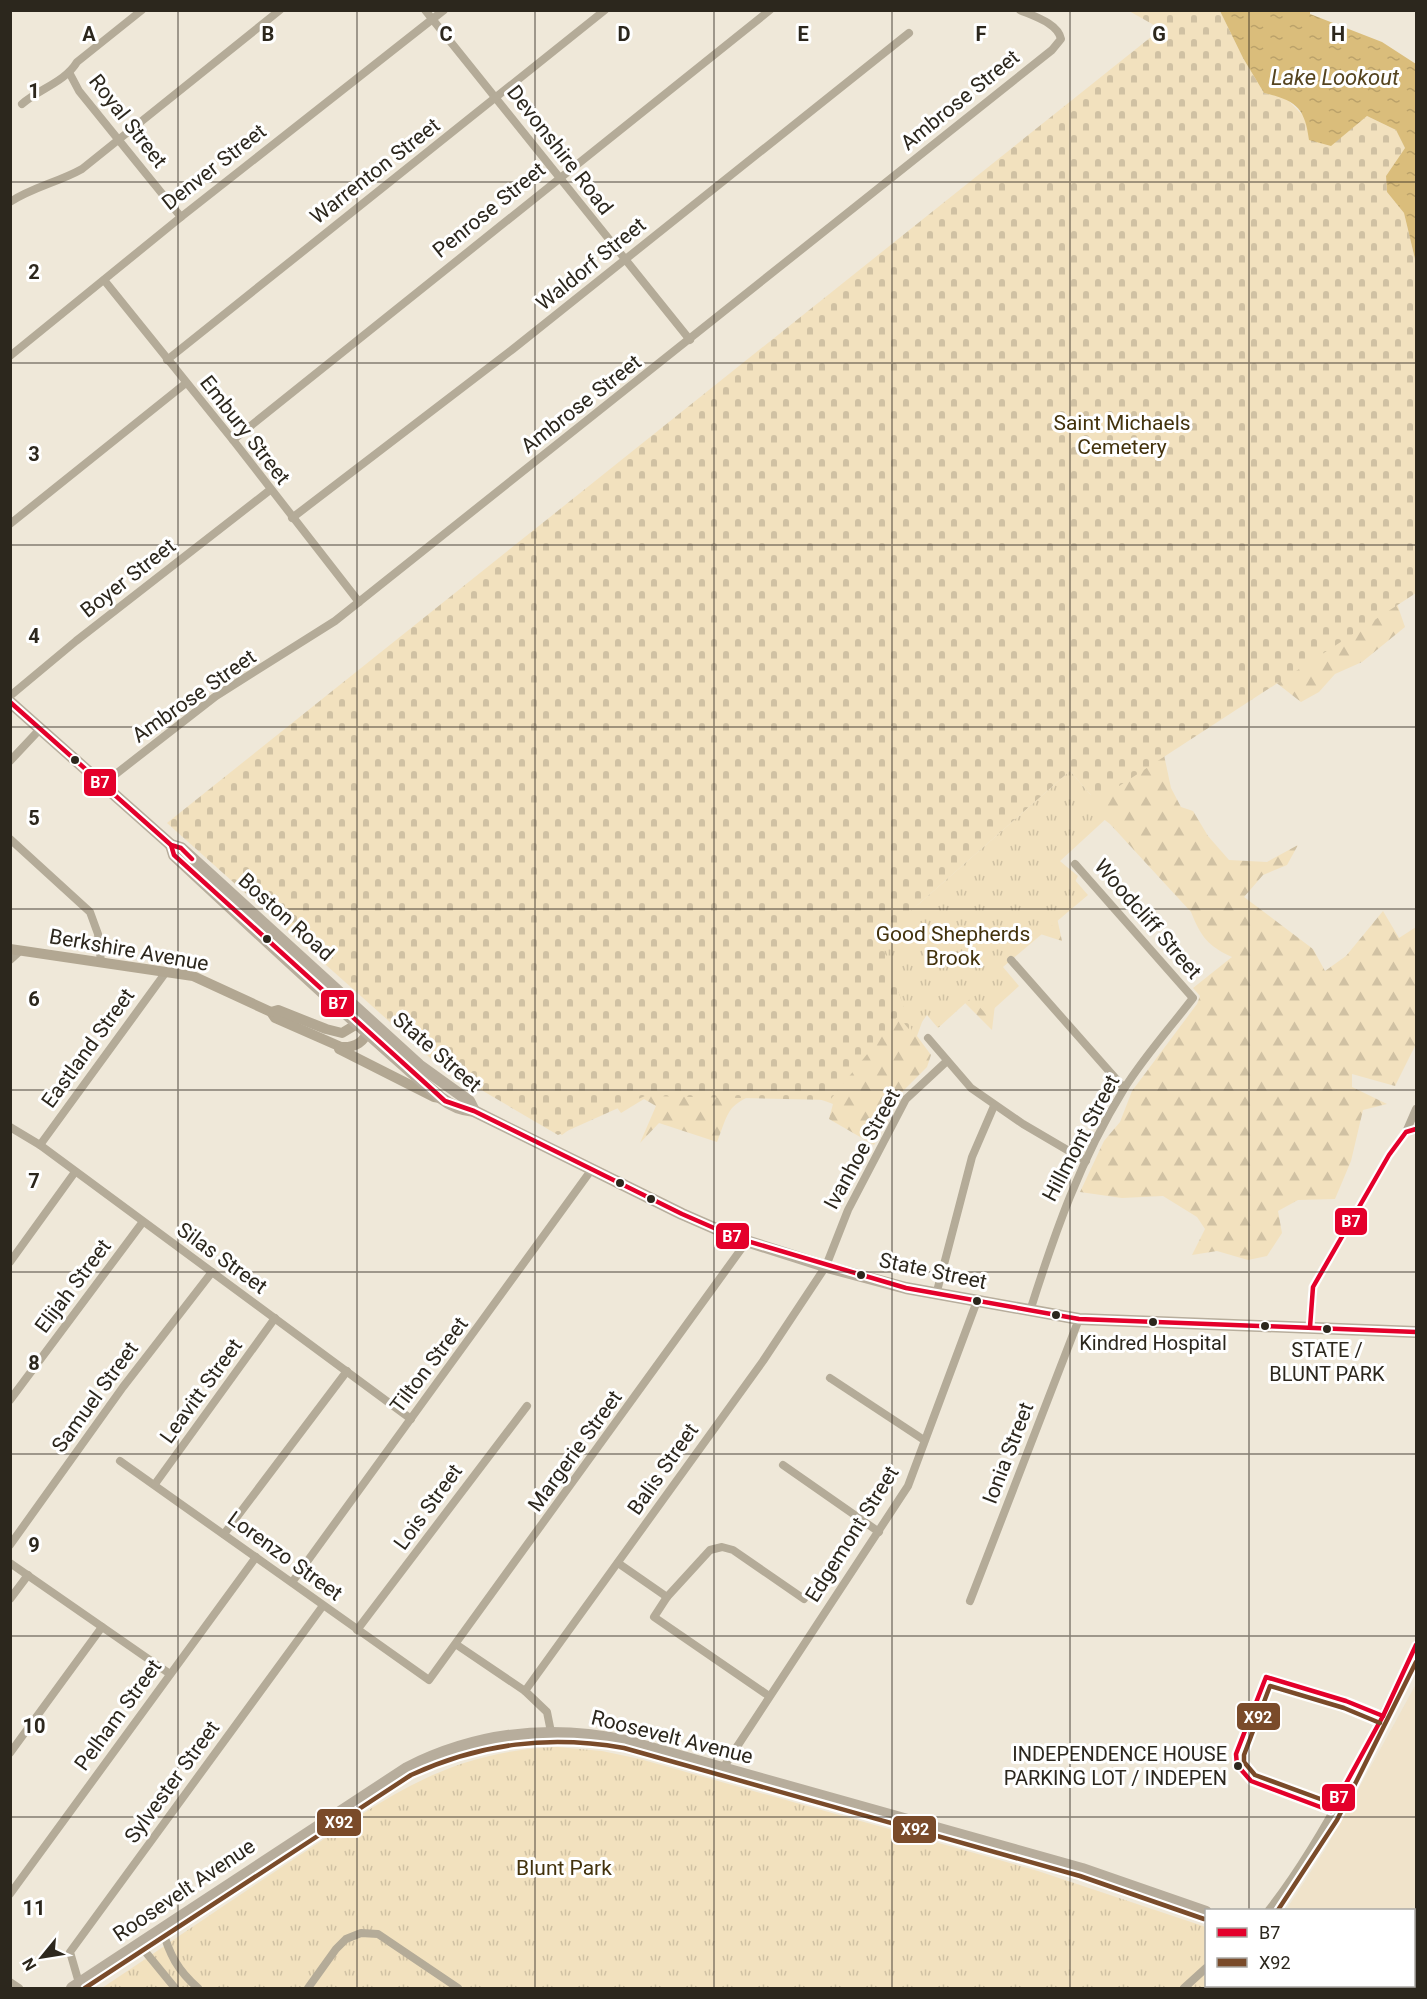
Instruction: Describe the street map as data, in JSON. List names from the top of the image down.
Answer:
{
  "streets": {
    "main road": [
      "Boston Road",
      "Berkshire Avenue",
      "State Street",
      "Roosevelt Avenue"
    ],
    "street": [
      "Ambrose Street",
      "Royal Street",
      "Devonshire Road",
      "Denver Street",
      "Warrenton Street",
      "Penrose Street",
      "Waldorf Street",
      "Embury Street",
      "Boyer Street",
      "Woodcliff Street",
      "Eastland Street",
      "Hillmont Street",
      "Ivanhoe Street",
      "Silas Street",
      "Elijah Street",
      "Tilton Street",
      "Leavitt Street",
      "Samuel Street",
      "Margerie Street",
      "Ionia Street",
      "Balis Street",
      "Lois Street",
      "Edgemont Street",
      "Lorenzo Street",
      "Pelham Street",
      "Sylvester Street"
    ]
  },
  "crossings": [
    ["Ambrose Street", "Devonshire Road"],
    ["Ambrose Street", "Embury Street"],
    ["Ambrose Street", "Boston Road"],
    ["Royal Street", "Denver Street"],
    ["Devonshire Road", "Denver Street"],
    ["Devonshire Road", "Warrenton Street"],
    ["Devonshire Road", "Penrose Street"],
    ["Devonshire Road", "Waldorf Street"],
    ["Denver Street", "Embury Street"],
    ["Warrenton Street", "Embury Street"],
    ["Penrose Street", "Embury Street"],
    ["Waldorf Street", "Embury Street"],
    ["Embury Street", "Boyer Street"],
    ["Boston Road", "Berkshire Avenue"],
    ["Boston Road", "State Street"],
    ["Woodcliff Street", "Hillmont Street"],
    ["Berkshire Avenue", "Eastland Street"],
    ["Berkshire Avenue", "State Street"],
    ["Eastland Street", "Silas Street"],
    ["State Street", "Hillmont Street"],
    ["State Street", "Ivanhoe Street"],
    ["State Street", "Tilton Street"],
    ["State Street", "Margerie Street"],
    ["State Street", "Ionia Street"],
    ["State Street", "Balis Street"],
    ["State Street", "Edgemont Street"],
    ["Ivanhoe Street", "Balis Street"],
    ["Silas Street", "Elijah Street"],
    ["Silas Street", "Tilton Street"],
    ["Silas Street", "Leavitt Street"],
    ["Silas Street", "Samuel Street"],
    ["Tilton Street", "Lorenzo Street"],
    ["Leavitt Street", "Lorenzo Street"],
    ["Margerie Street", "Lorenzo Street"],
    ["Lois Street", "Lorenzo Street"],
    ["Edgemont Street", "Roosevelt Avenue"],
    ["Lorenzo Street", "Pelham Street"],
    ["Lorenzo Street", "Sylvester Street"],
    ["Roosevelt Avenue", "Sylvester Street"]
  ],
  "water": ["Lake Lookout"],
  "parks": ["Saint Michaels Cemetery", "Good Shepherds Brook", "Blunt Park"],
  "places": ["Kindred Hospital", "STATE / BLUNT PARK", "INDEPENDENCE HOUSE PARKING LOT / INDEPEN"],
  "lines": ["transit line B7", "transit line X92"],
  "legend": ["B7", "X92"],
  "north": "bottom left",
  "grid": {
    "columns": [
      "A",
      "B",
      "C",
      "D",
      "E",
      "F",
      "G",
      "H"
    ],
    "rows": [
      "1",
      "2",
      "3",
      "4",
      "5",
      "6",
      "7",
      "8",
      "9",
      "10",
      "11"
    ]
  }
}
